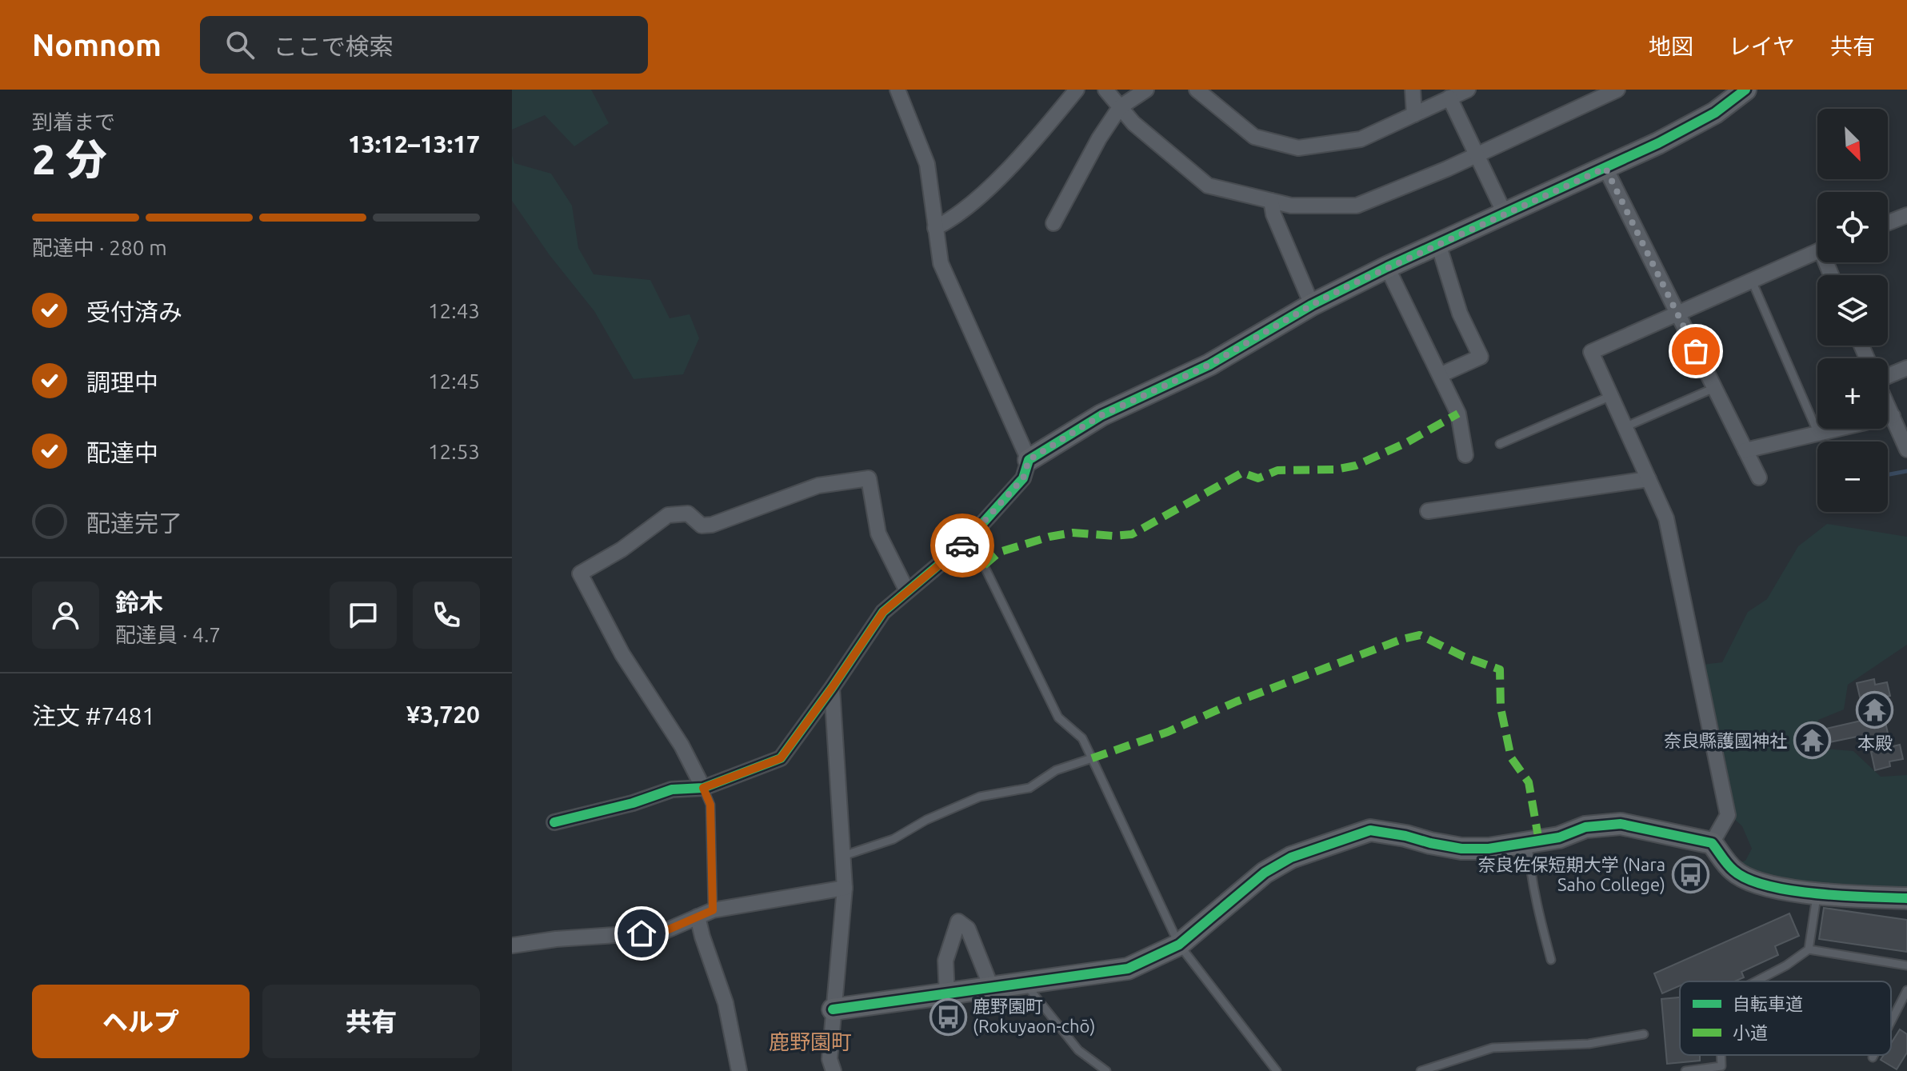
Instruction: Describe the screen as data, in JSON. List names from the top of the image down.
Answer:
{
  "districts": ["鹿野園町"],
  "places": {
    "temple": ["本殿", "奈良縣護國神社"],
    "bus stop": ["奈良佐保短期大学 (Nara Saho College)", "鹿野園町 (Rokuyaon-chō)"]
  },
  "legend": ["自転車道", "小道"],
  "north": "bottom right",
  "page": {
    "header": "Nomnom",
    "search": "ここで検索",
    "nav": ["地図", "レイヤ", "共有"],
    "heading": ["2 分", "到着まで", "13:12–13:17"],
    "panel": [
      "鈴木",
      "配達員 · 4.7",
      "注文 #7481",
      "¥3,720"
    ],
    "map_buttons": ["+", "−"],
    "bar": "配達中 · 280 m",
    "list": [
      ["受付済み", "12:43"],
      ["調理中", "12:45"],
      ["配達中", "12:53"],
      "配達完了"
    ],
    "buttons": ["ヘルプ", "共有"]
  }
}
